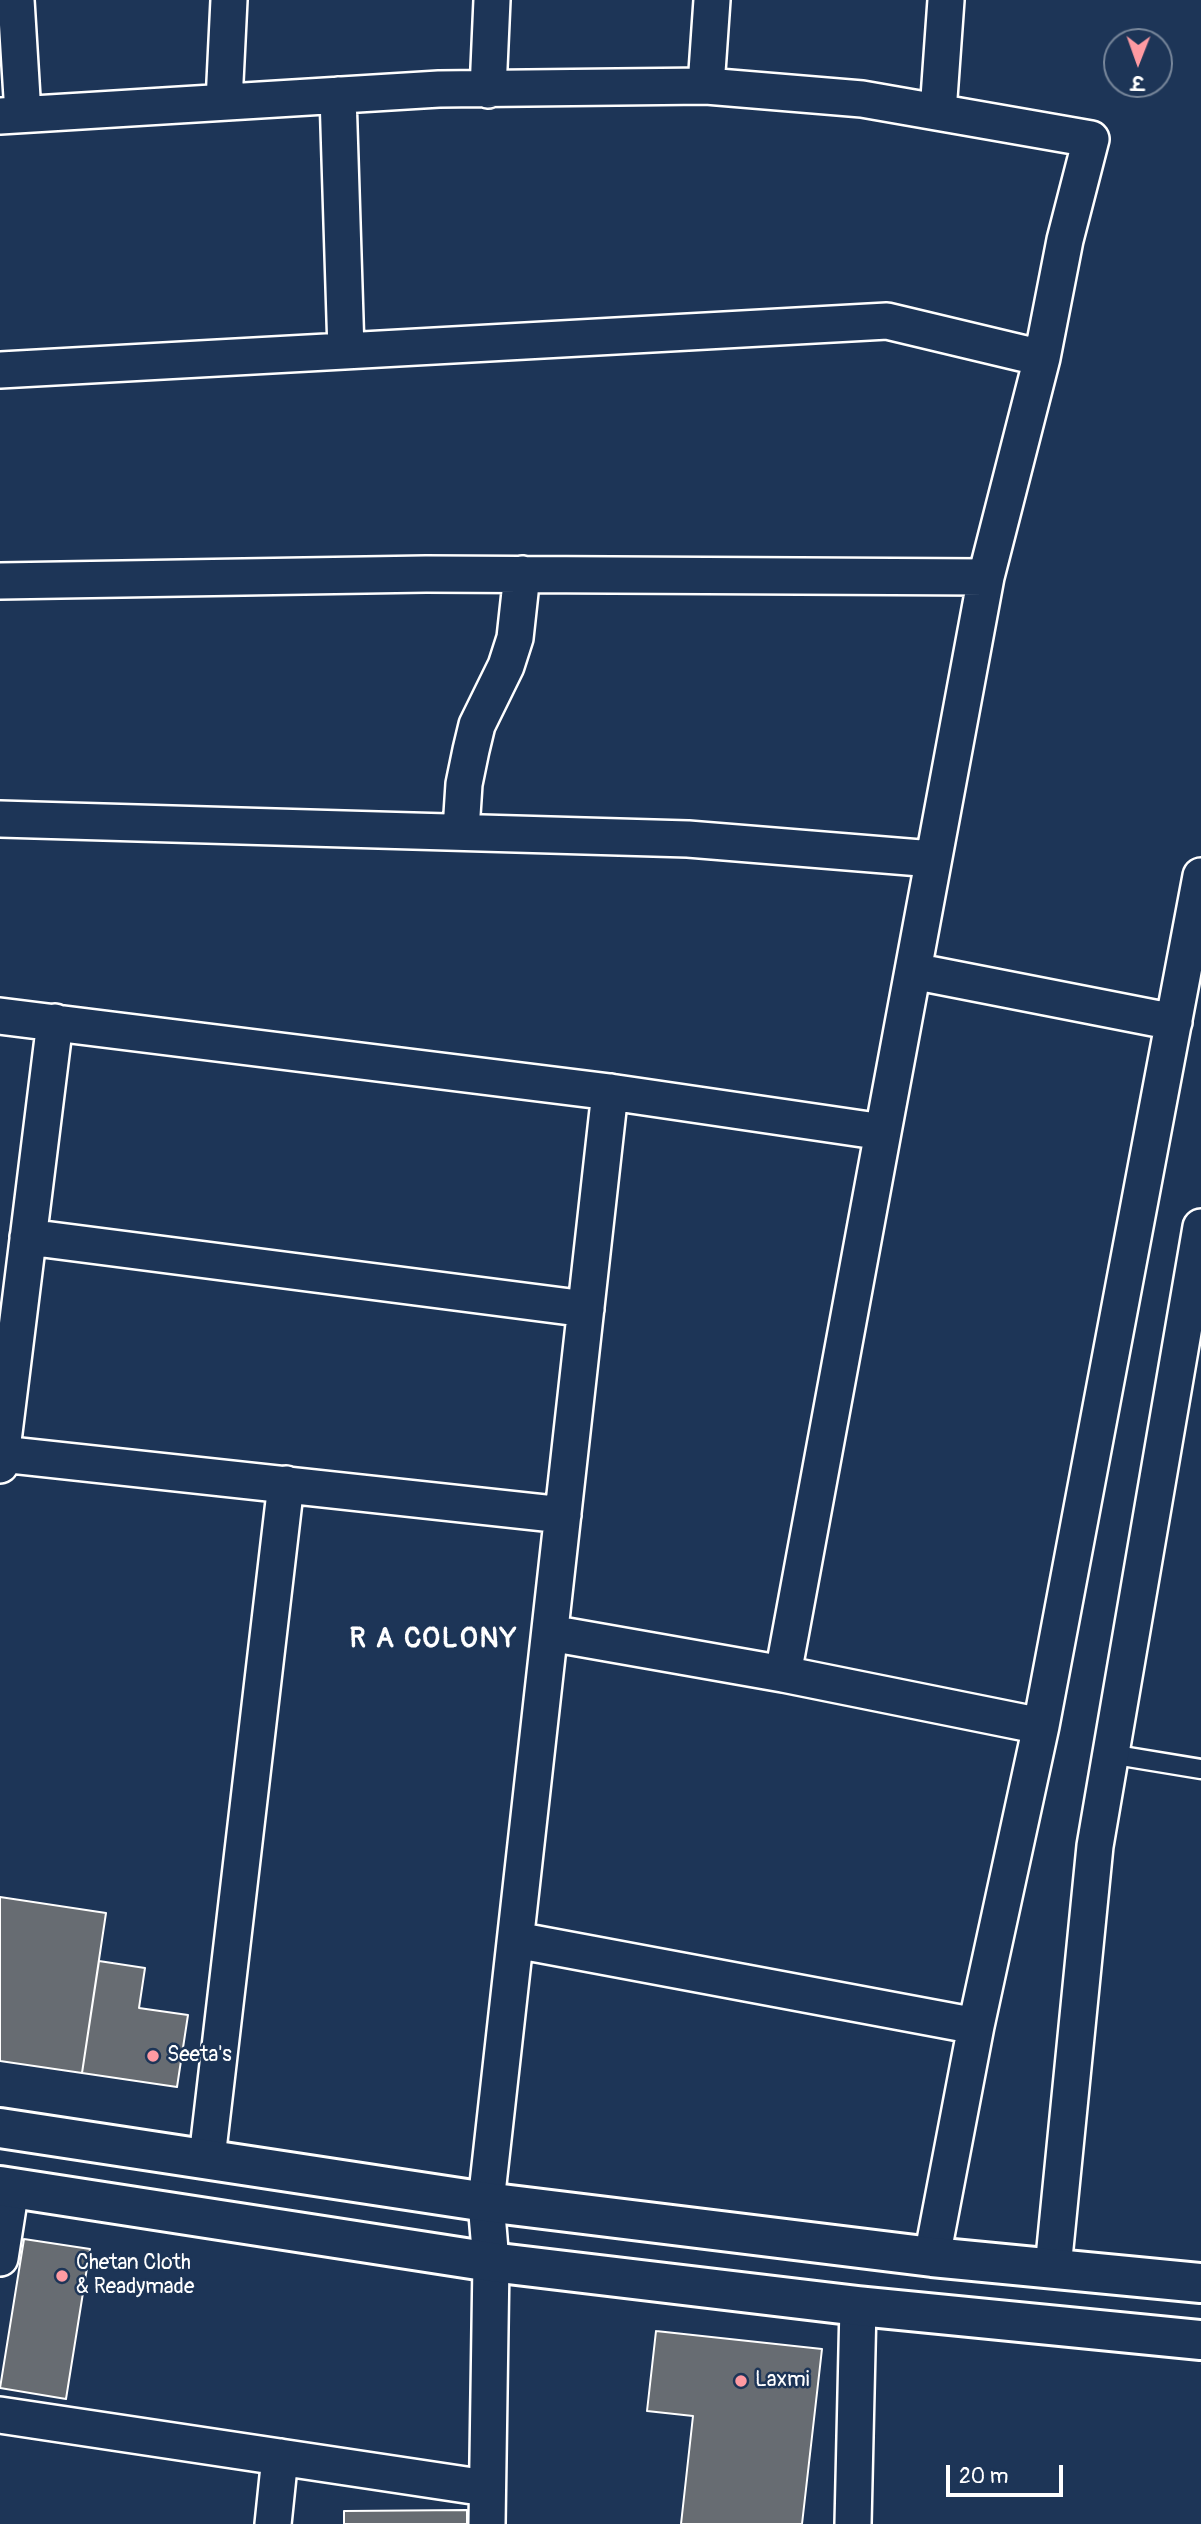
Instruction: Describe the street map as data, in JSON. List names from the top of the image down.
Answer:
{
  "districts": ["R A COLONY"],
  "places": ["Seeta's", "Chetan Cloth & Readymade", "Laxmi"],
  "scale_bar": "20 m",
  "north": "bottom"
}
